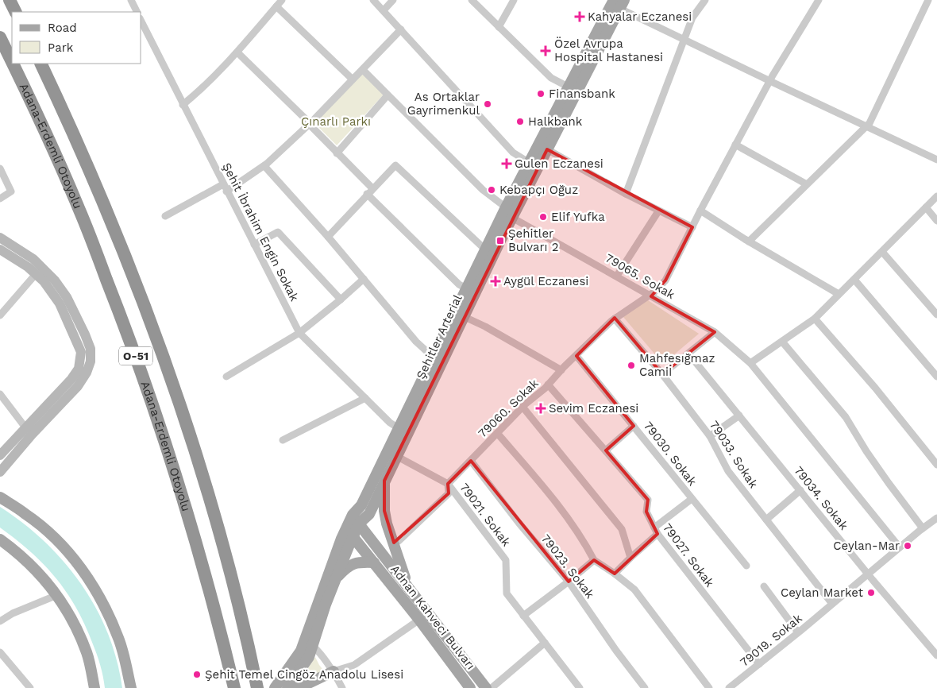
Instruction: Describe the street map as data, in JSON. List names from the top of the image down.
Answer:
{
  "streets": {
    "highway": ["Adana-Erdemli Otoyolu", "O-51"],
    "main road": ["Şehitler Arterial", "Adnan Kahveci Bulvarı"],
    "street": [
      "Şehit İbrahim Engin Sokak",
      "79065. Sokak",
      "79060. Sokak",
      "79030. Sokak",
      "79033. Sokak",
      "79034. Sokak",
      "79021. Sokak",
      "79027. Sokak",
      "79023. Sokak",
      "79019. Sokak"
    ]
  },
  "crossings": [
    ["Şehit İbrahim Engin Sokak", "Şehitler Arterial"],
    ["79065. Sokak", "Şehitler Arterial"],
    ["79065. Sokak", "79060. Sokak"],
    ["79065. Sokak", "79019. Sokak"],
    ["Şehitler Arterial", "79021. Sokak"],
    ["Şehitler Arterial", "Adnan Kahveci Bulvarı"],
    ["79060. Sokak", "79030. Sokak"],
    ["79060. Sokak", "79033. Sokak"],
    ["79060. Sokak", "79021. Sokak"],
    ["79060. Sokak", "79027. Sokak"],
    ["79060. Sokak", "79023. Sokak"],
    ["79033. Sokak", "79019. Sokak"],
    ["79034. Sokak", "79019. Sokak"],
    ["79027. Sokak", "79019. Sokak"]
  ],
  "parks": ["Çınarlı Parkı"],
  "places": {
    "health": [
      "Kahyalar Eczanesi",
      "Özel Avrupa Hospital Hastanesi",
      "Gulen Eczanesi",
      "Aygül Eczanesi",
      "Sevim Eczanesi"
    ],
    "other": [
      "Finansbank",
      "As Ortaklar Gayrimenkul",
      "Halkbank",
      "Kebapçı Oğuz",
      "Elif Yufka",
      "Mahfesığmaz Camiİ",
      "Ceylan-Mar",
      "Ceylan Market",
      "Şehit Temel Cingöz Anadolu Lisesi"
    ],
    "transit": ["Şehitler Bulvarı 2"]
  },
  "legend": ["Road", "Park"]
}
